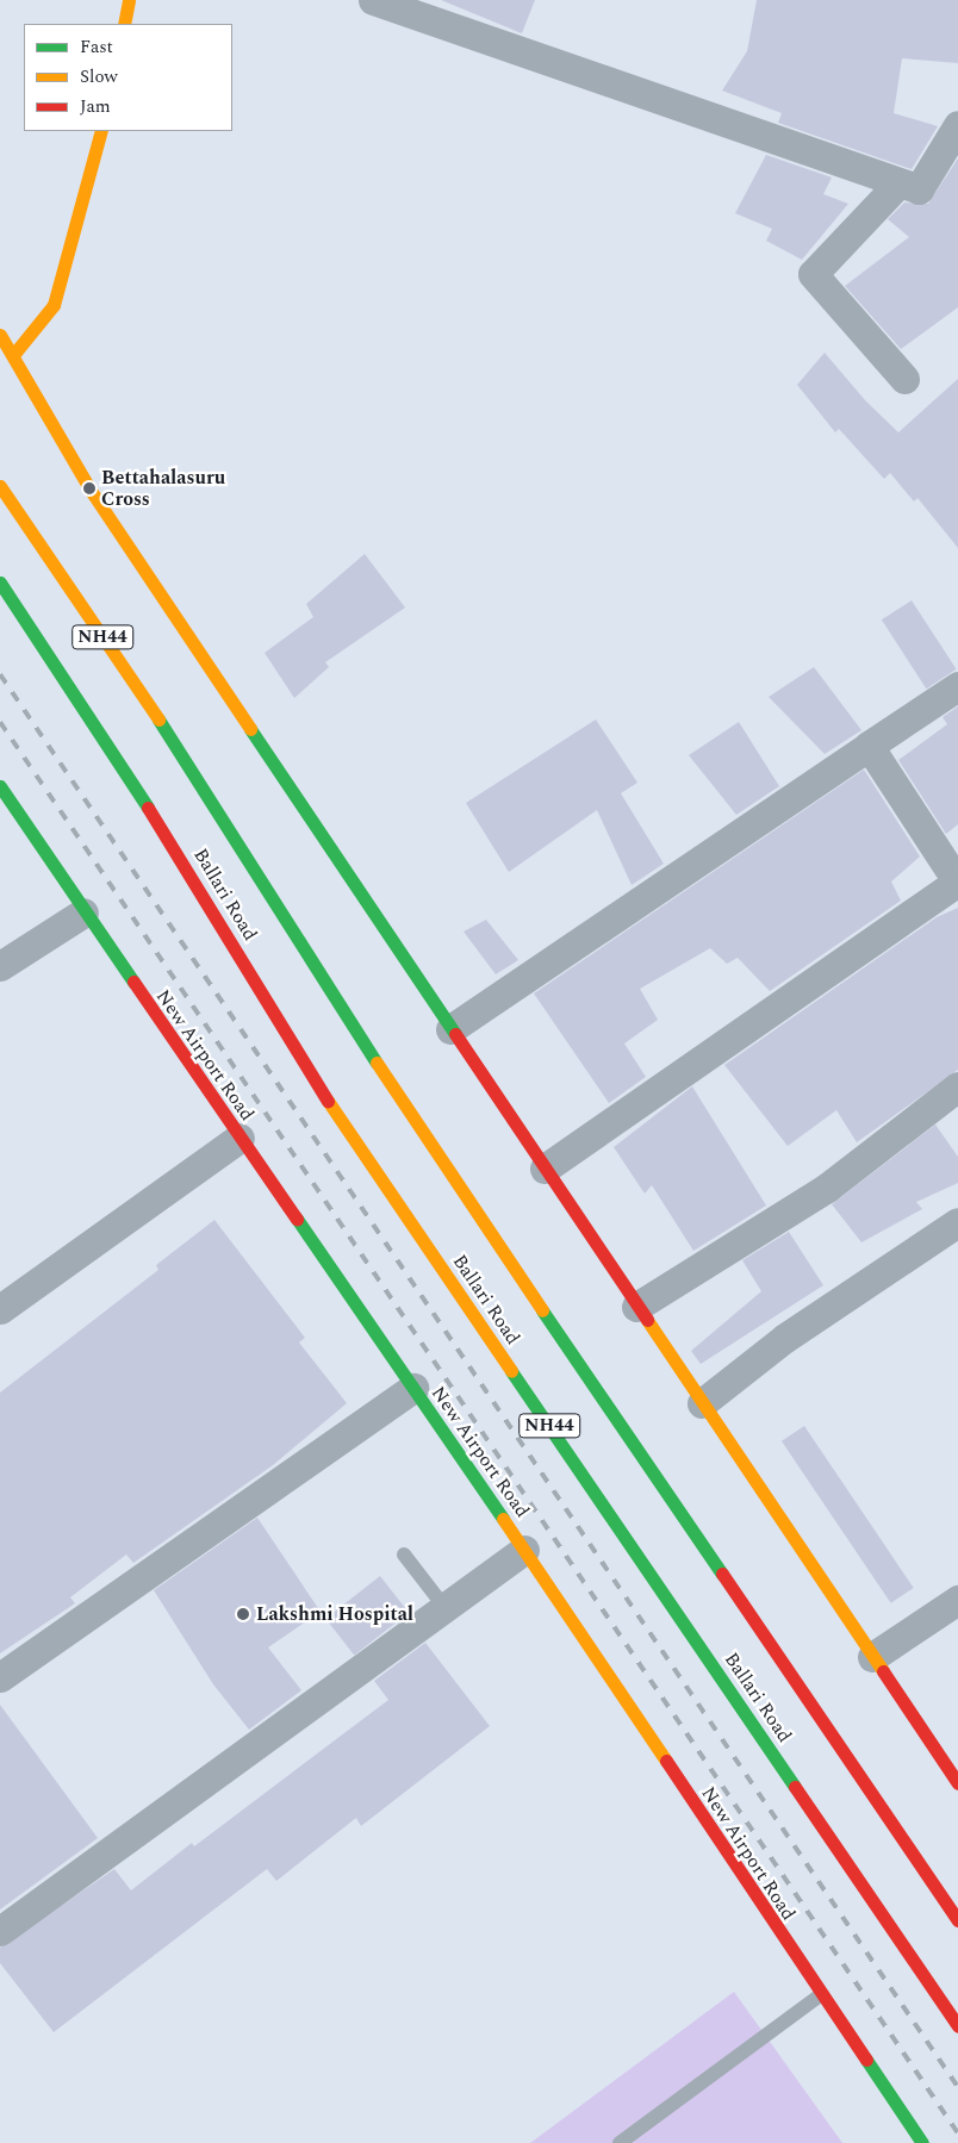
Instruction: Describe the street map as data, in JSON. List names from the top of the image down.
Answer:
{
  "streets": {
    "main road": ["NH44", "Ballari Road", "New Airport Road"]
  },
  "places": ["Bettahalasuru Cross", "Lakshmi Hospital"],
  "legend": ["Fast", "Slow", "Jam"]
}
